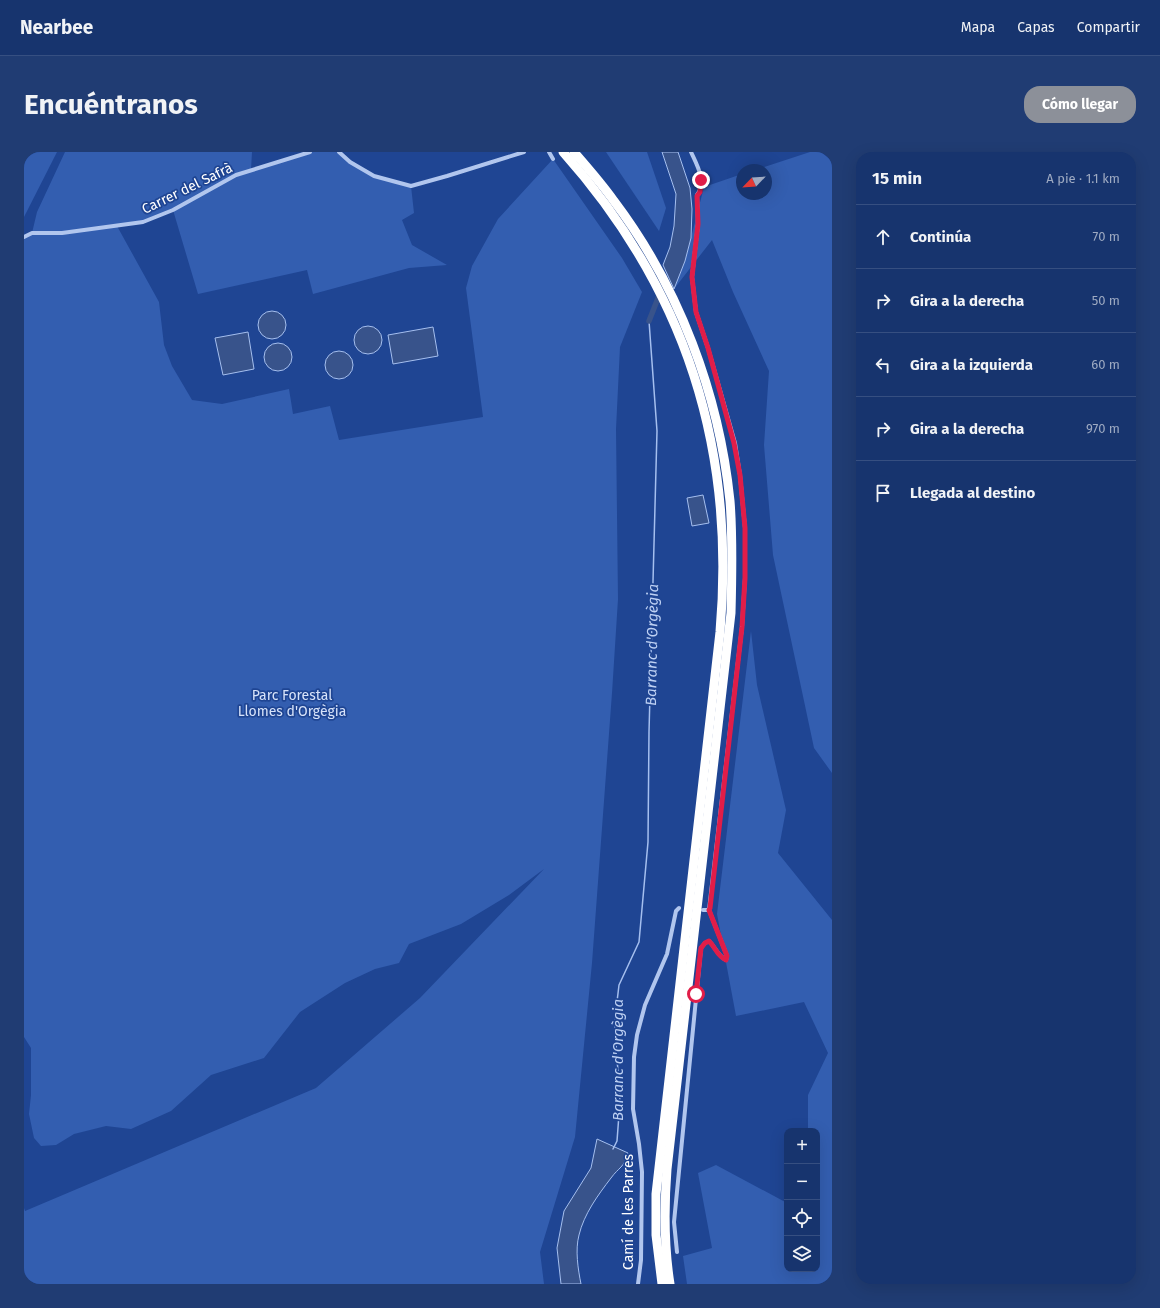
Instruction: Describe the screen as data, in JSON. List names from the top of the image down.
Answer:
{
  "streets": {
    "street": ["Carrer del Safrà", "Camí de les Parres"]
  },
  "water": ["Barranc d'Orgègia"],
  "parks": ["Parc Forestal Llomes d'Orgègia"],
  "north": "bottom left",
  "page": {
    "header": "Nearbee",
    "nav": ["Mapa", "Capas", "Compartir"],
    "buttons": "Cómo llegar",
    "title": "Encuéntranos",
    "heading": ["15 min", "A pie · 1.1 km"],
    "list": [
      ["Continúa", "70 m"],
      ["Gira a la derecha", "50 m"],
      ["Gira a la izquierda", "60 m"],
      ["Gira a la derecha", "970 m"],
      "Llegada al destino"
    ],
    "map_buttons": ["+", "−"]
  }
}
